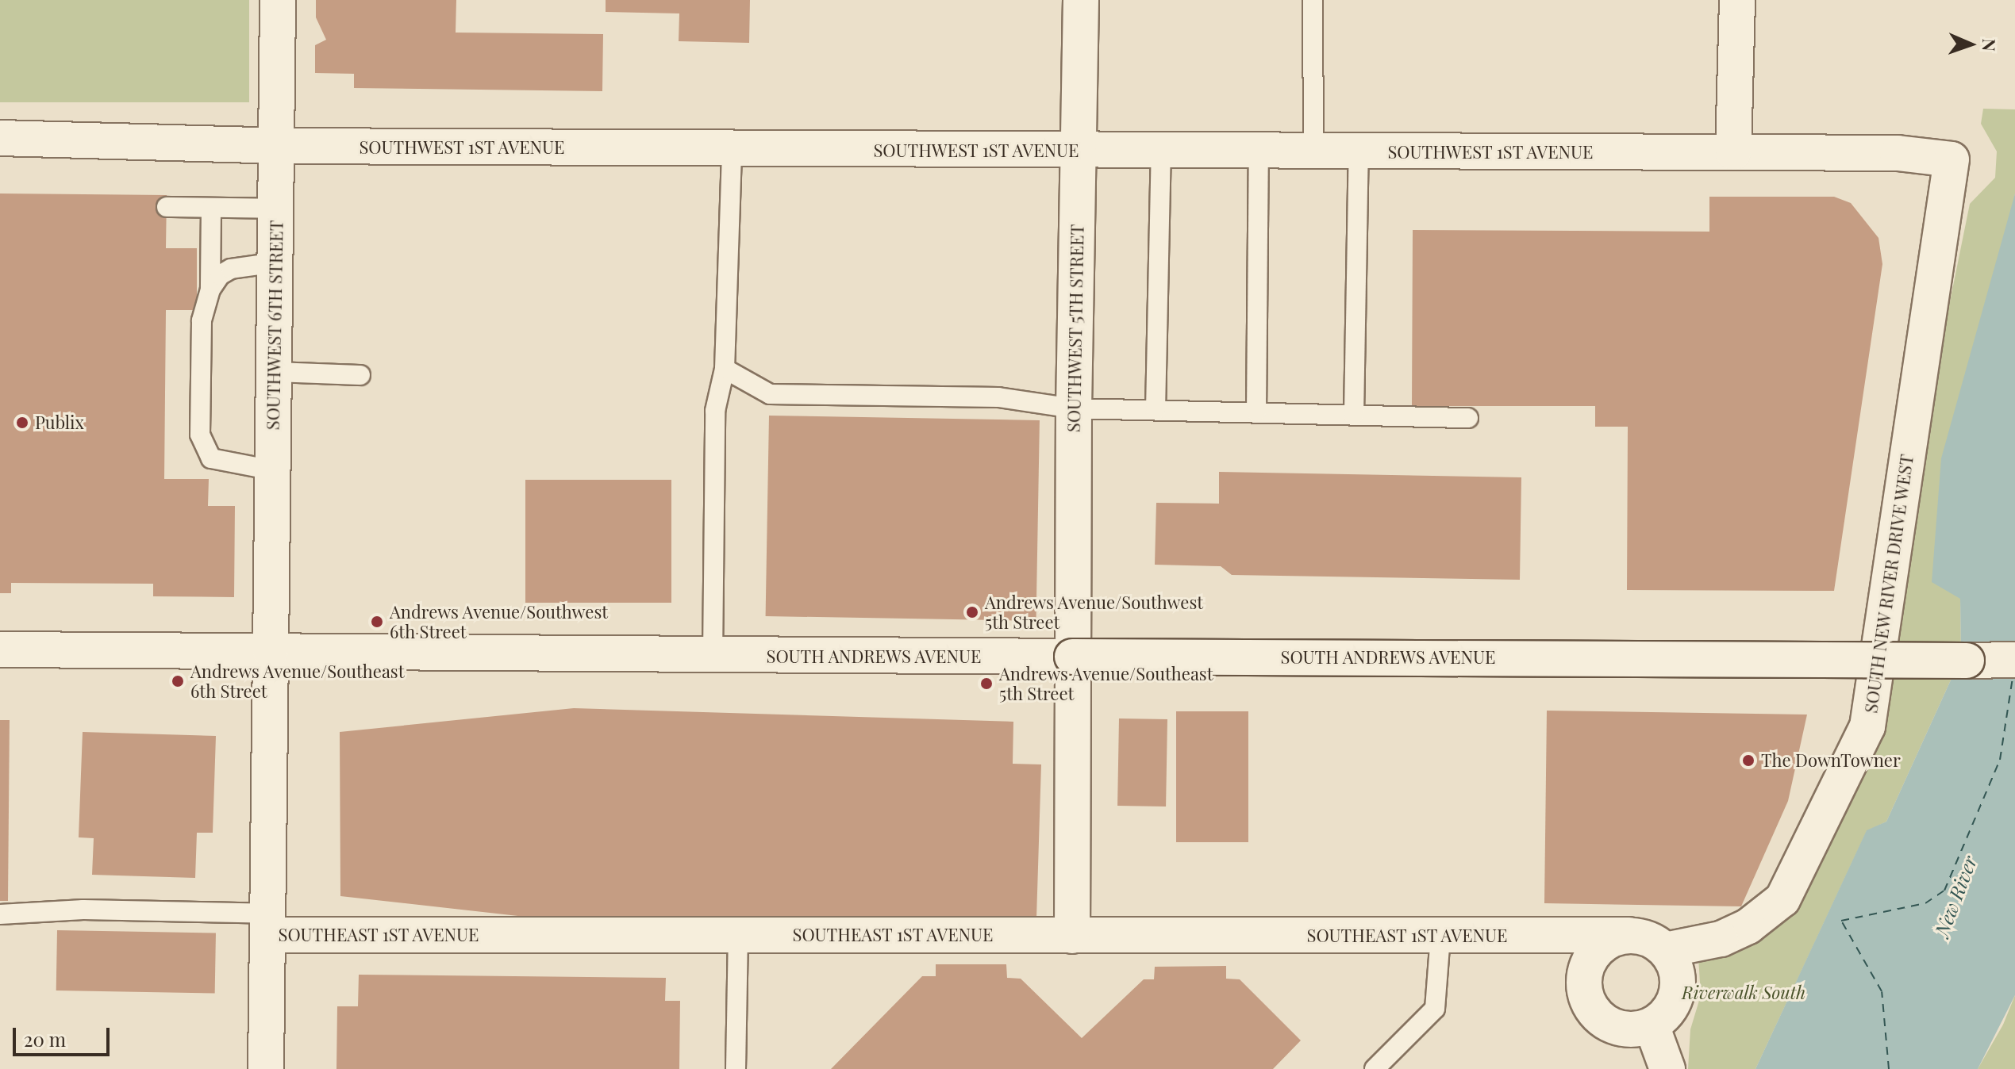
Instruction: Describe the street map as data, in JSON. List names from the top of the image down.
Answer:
{
  "streets": {
    "street": [
      "SOUTHWEST 1ST AVENUE",
      "SOUTHWEST 6TH STREET",
      "SOUTHWEST 5TH STREET",
      "SOUTH NEW RIVER DRIVE WEST",
      "SOUTH ANDREWS AVENUE",
      "SOUTHEAST 1ST AVENUE"
    ]
  },
  "crossings": [
    ["SOUTHWEST 1ST AVENUE", "SOUTHWEST 6TH STREET"],
    ["SOUTHWEST 1ST AVENUE", "SOUTHWEST 5TH STREET"],
    ["SOUTHWEST 1ST AVENUE", "SOUTH NEW RIVER DRIVE WEST"],
    ["SOUTHWEST 6TH STREET", "SOUTH ANDREWS AVENUE"],
    ["SOUTHWEST 6TH STREET", "SOUTHEAST 1ST AVENUE"],
    ["SOUTHWEST 5TH STREET", "SOUTH ANDREWS AVENUE"],
    ["SOUTHWEST 5TH STREET", "SOUTHEAST 1ST AVENUE"],
    ["SOUTH NEW RIVER DRIVE WEST", "SOUTHEAST 1ST AVENUE"]
  ],
  "water": ["New River"],
  "parks": ["Riverwalk South"],
  "places": [
    "Publix",
    "Andrews Avenue/Southwest 5th Street",
    "Andrews Avenue/Southwest 6th Street",
    "Andrews Avenue/Southeast 6th Street",
    "Andrews Avenue/Southeast 5th Street",
    "The DownTowner"
  ],
  "scale_bar": "20 m",
  "north": "right"
}
